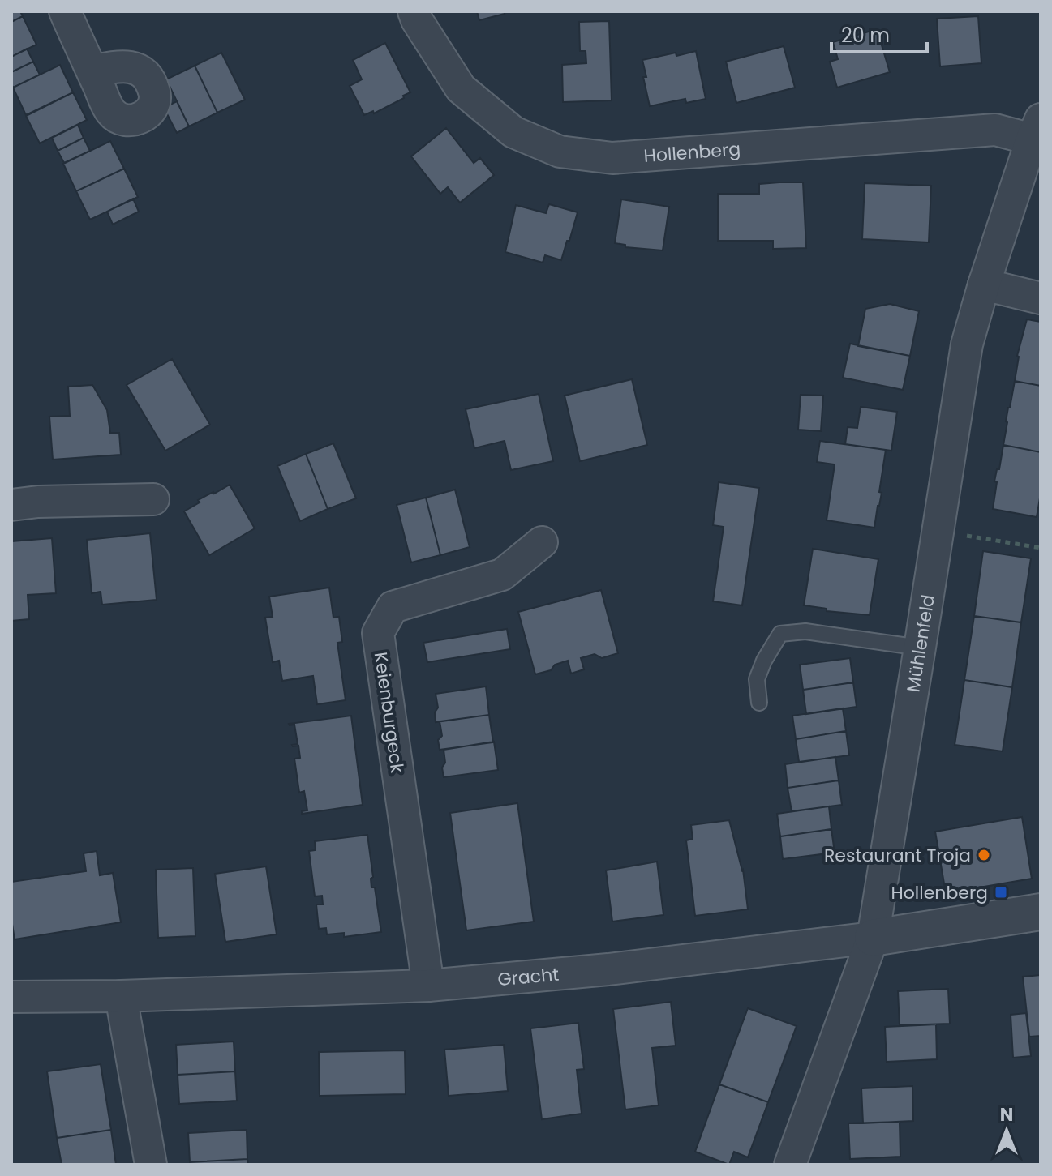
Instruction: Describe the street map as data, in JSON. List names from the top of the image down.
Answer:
{
  "streets": {
    "street": [
      "Hollenberg",
      "Mühlenfeld",
      "Keienburgeck",
      "Gracht"
    ]
  },
  "crossings": [
    ["Hollenberg", "Mühlenfeld"],
    ["Mühlenfeld", "Gracht"],
    ["Keienburgeck", "Gracht"]
  ],
  "places": {
    "other": ["Restaurant Troja"],
    "transit": ["Hollenberg"]
  },
  "scale_bar": "20 m",
  "north": "top"
}
